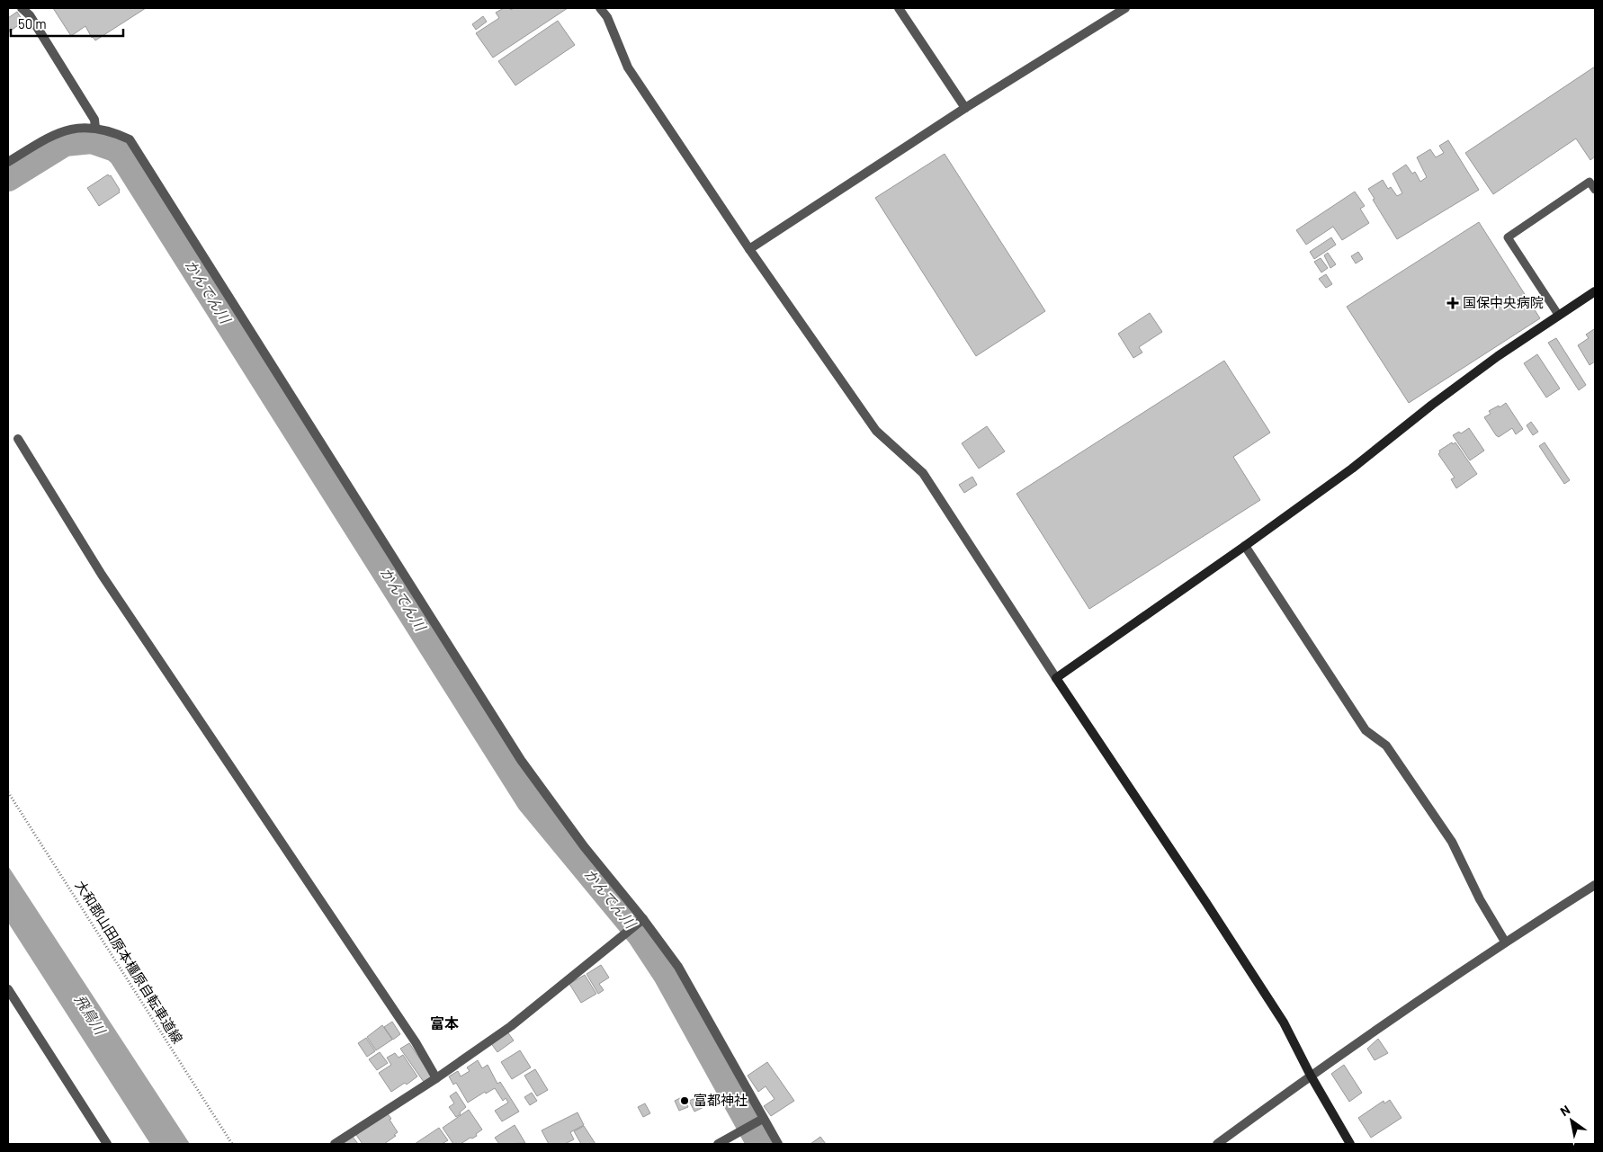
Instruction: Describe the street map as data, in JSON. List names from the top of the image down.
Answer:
{
  "streets": {
    "path": ["大和郡山田原本橿原自転車道線"]
  },
  "districts": ["富本"],
  "water": ["かんでん川", "飛鳥川"],
  "places": {
    "health": ["国保中央病院"],
    "other": ["富都神社"]
  },
  "scale_bar": "50 m",
  "north": "top left"
}
